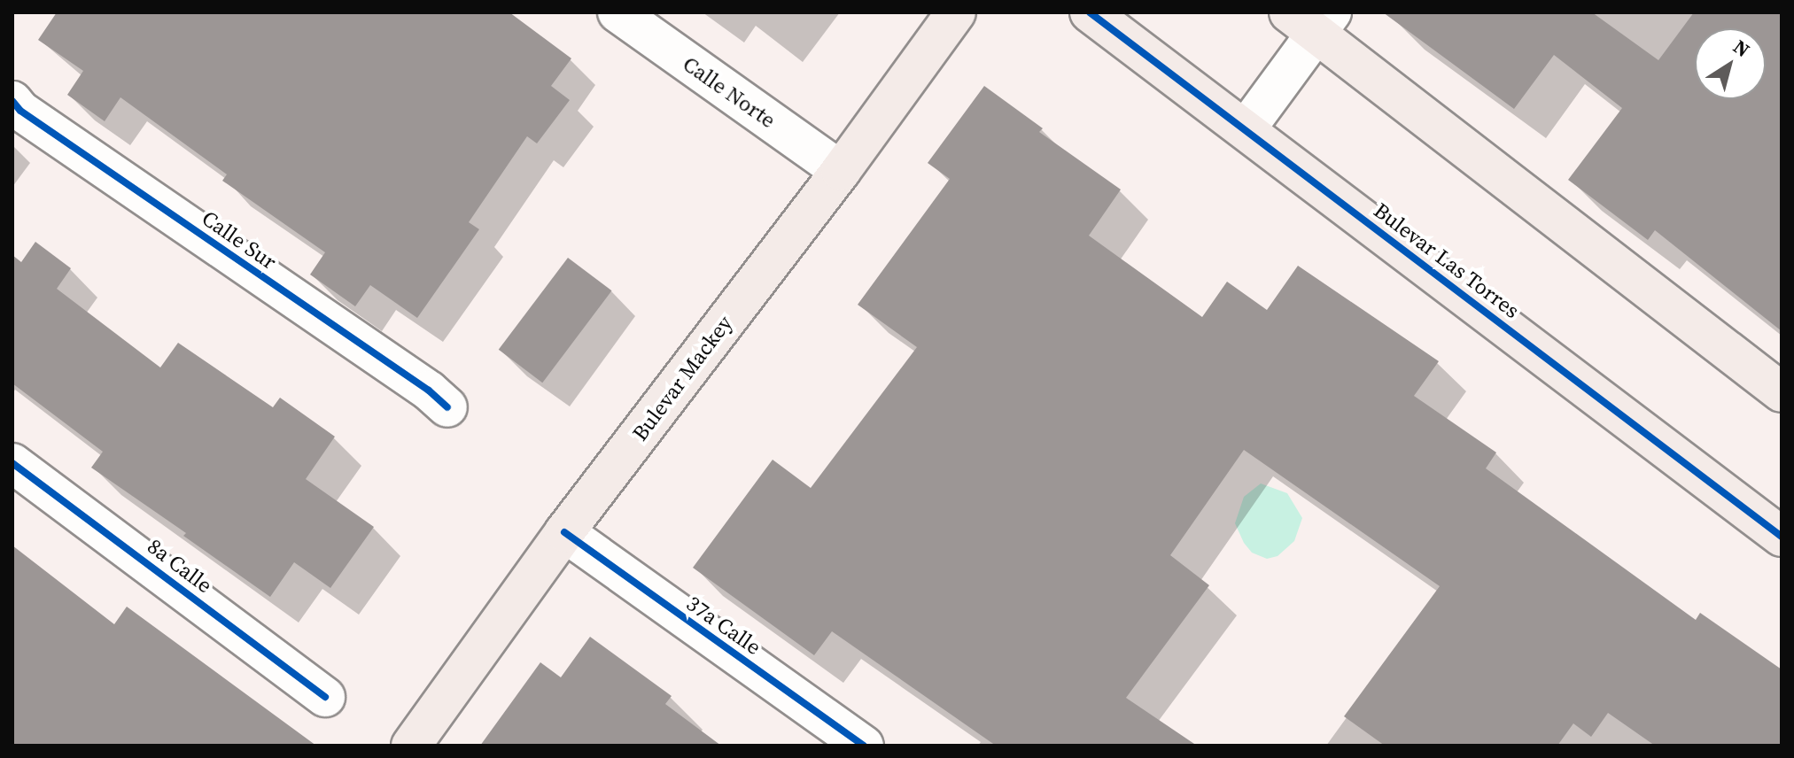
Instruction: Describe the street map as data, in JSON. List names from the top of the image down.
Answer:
{
  "streets": {
    "street": [
      "Calle Norte",
      "Calle Sur",
      "Bulevar Las Torres",
      "Bulevar Mackey",
      "8a Calle",
      "37a Calle"
    ]
  },
  "crossings": [
    ["Calle Norte", "Bulevar Mackey"],
    ["Bulevar Mackey", "37a Calle"]
  ],
  "north": "top right"
}
